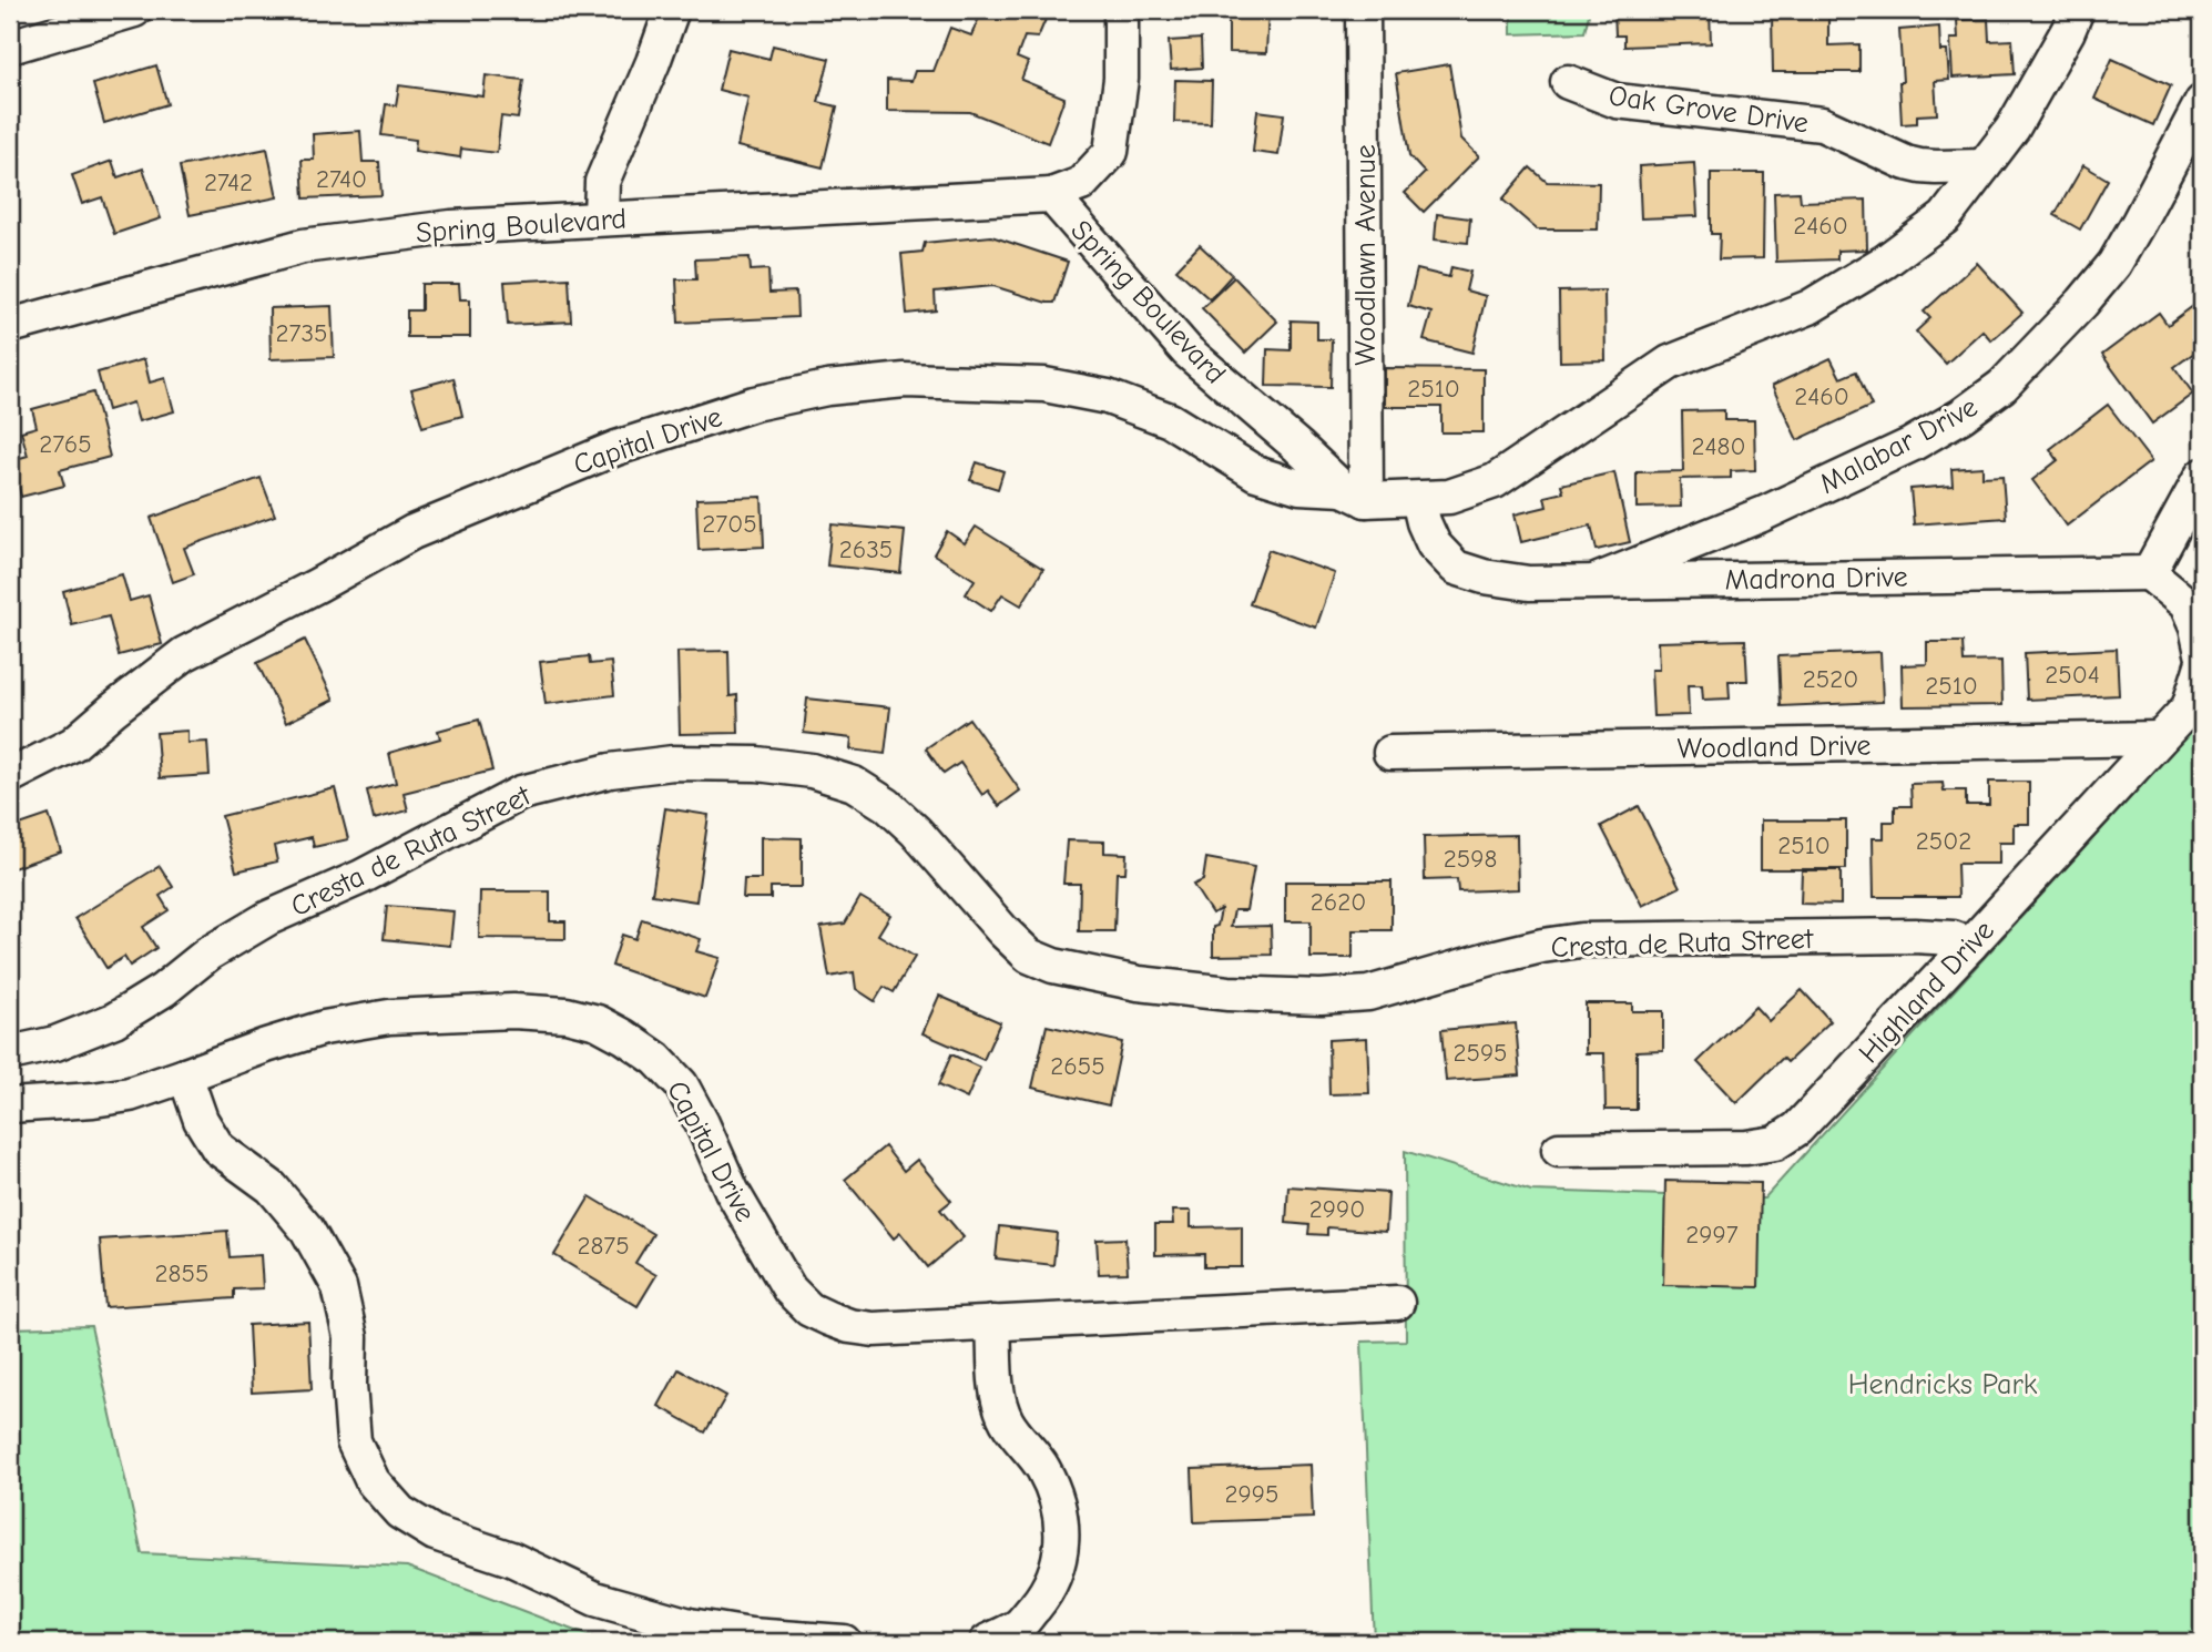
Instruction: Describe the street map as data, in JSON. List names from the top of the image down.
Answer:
{
  "streets": {
    "street": [
      "Oak Grove Drive",
      "Spring Boulevard",
      "Woodlawn Avenue",
      "Capital Drive",
      "Malabar Drive",
      "Madrona Drive",
      "Woodland Drive",
      "Cresta de Ruta Street",
      "Highland Drive"
    ]
  },
  "crossings": [
    ["Spring Boulevard", "Woodlawn Avenue"],
    ["Spring Boulevard", "Capital Drive"],
    ["Woodlawn Avenue", "Capital Drive"],
    ["Malabar Drive", "Madrona Drive"],
    ["Woodland Drive", "Highland Drive"],
    ["Cresta de Ruta Street", "Highland Drive"]
  ],
  "parks": ["Hendricks Park"],
  "house_numbers": [
    "2740",
    "2742",
    "2460",
    "2735",
    "2510",
    "2460",
    "2765",
    "2480",
    "2705",
    "2635",
    "2504",
    "2520",
    "2510",
    "2502",
    "2510",
    "2598",
    "2620",
    "2595",
    "2655",
    "2990",
    "2997",
    "2875",
    "2855",
    "2995"
  ]
}
